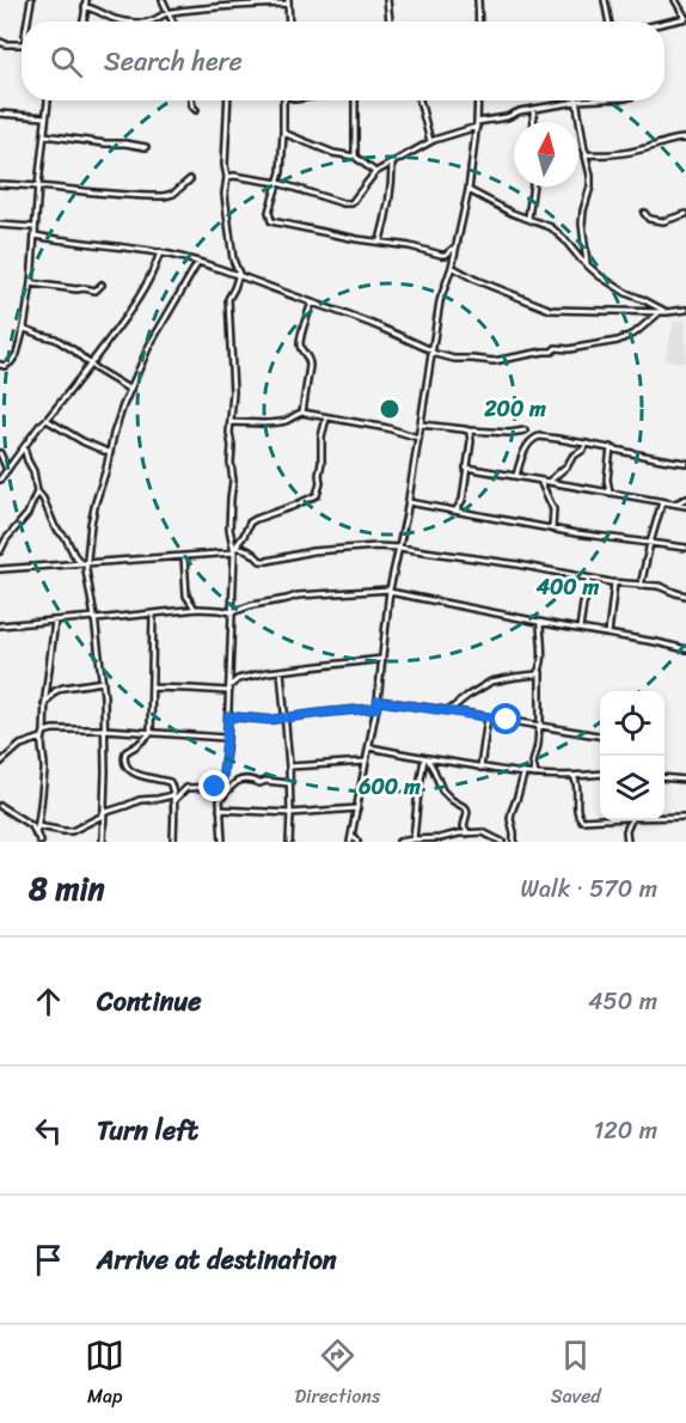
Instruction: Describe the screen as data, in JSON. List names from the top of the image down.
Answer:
{
  "north": "top",
  "page": {
    "search": "Search here",
    "heading": ["8 min", "Walk · 570 m"],
    "list": [
      ["Continue", "450 m"],
      ["Turn left", "120 m"],
      "Arrive at destination"
    ],
    "nav": ["Map", "Directions", "Saved"]
  },
  "rings": ["200 m", "400 m", "600 m"]
}
